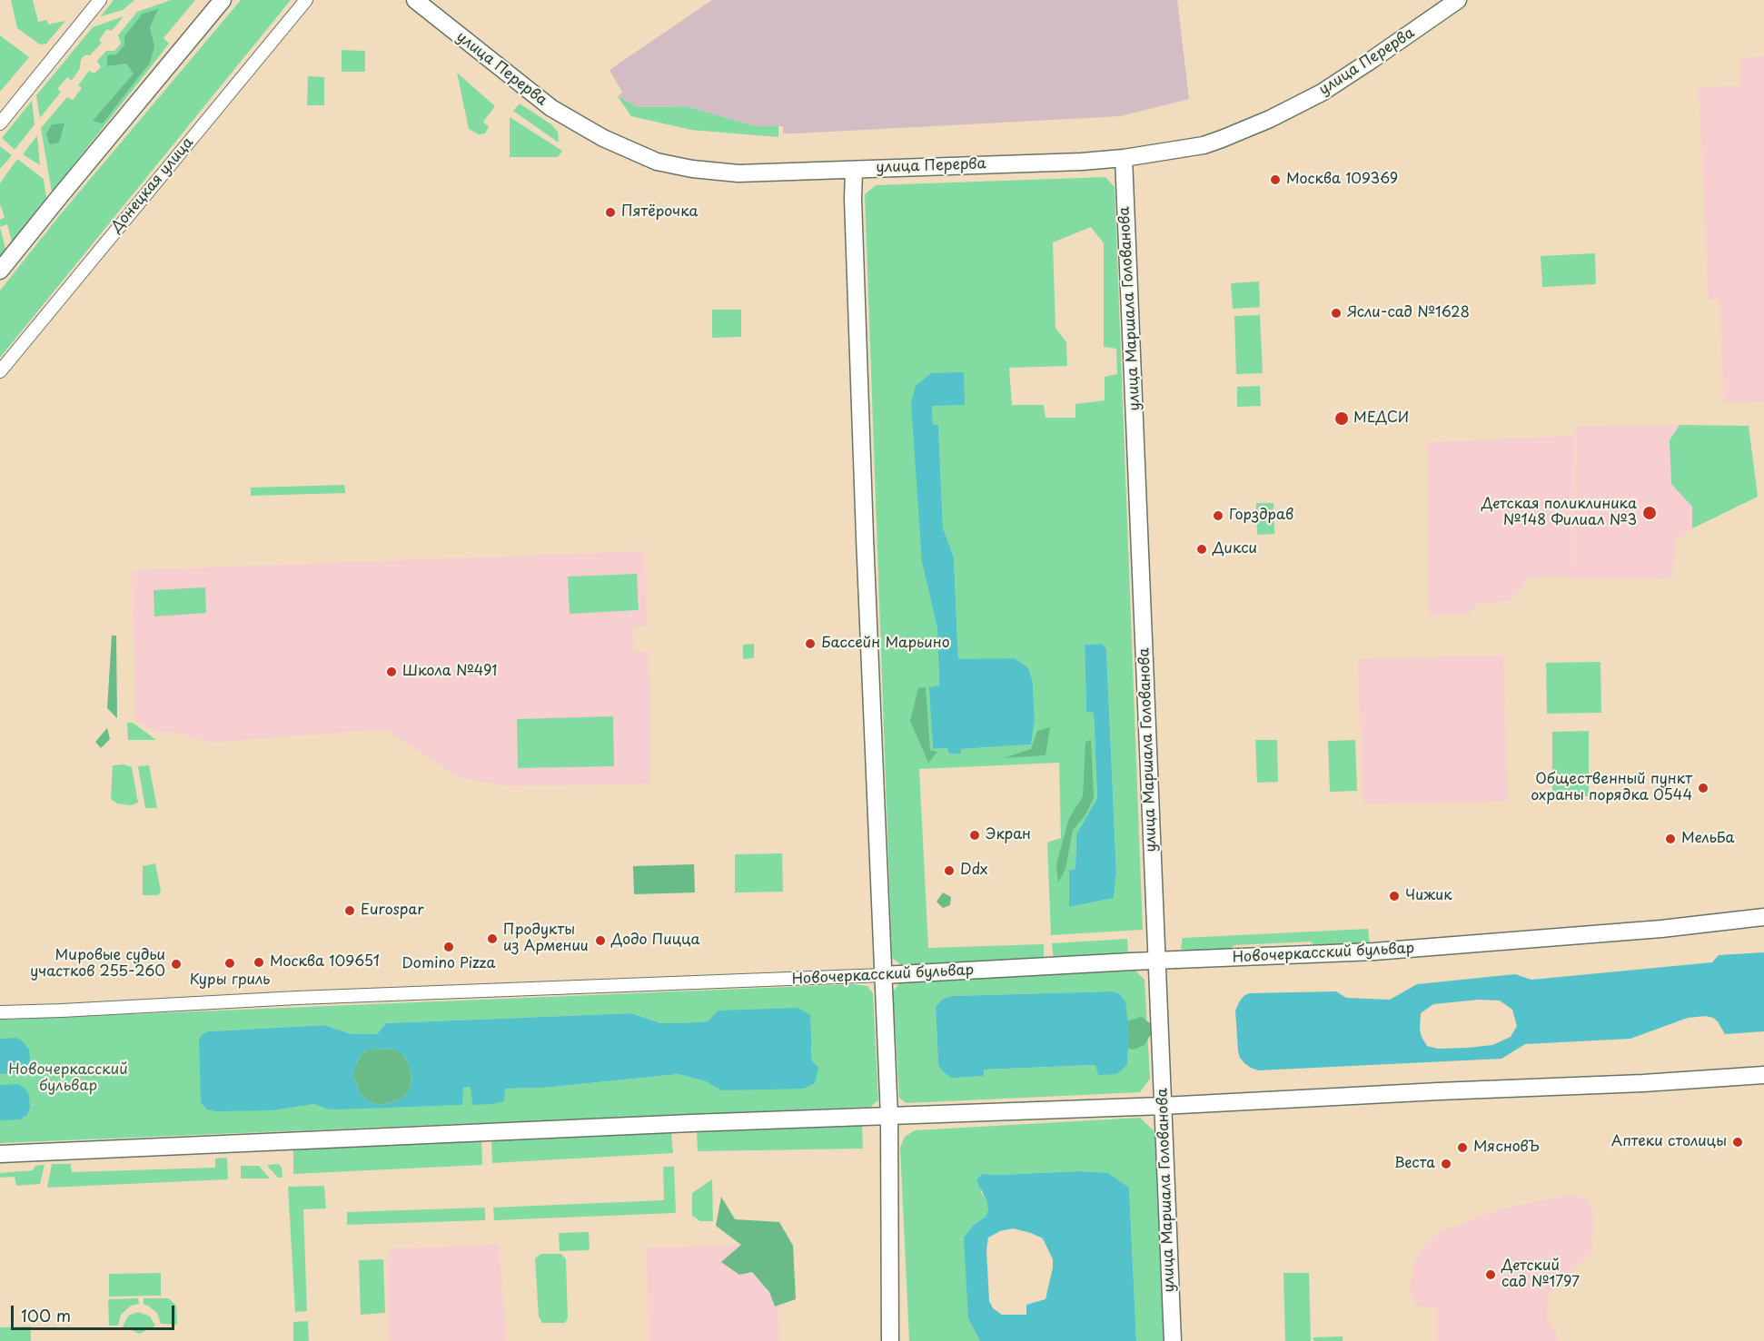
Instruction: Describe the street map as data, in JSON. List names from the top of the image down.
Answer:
{
  "streets": {
    "street": [
      "улица Перерва",
      "Донецкая улица",
      "улица Маршала Голованова",
      "Новочеркасский бульвар"
    ]
  },
  "crossings": [
    ["улица Перерва", "улица Маршала Голованова"],
    ["улица Маршала Голованова", "Новочеркасский бульвар"]
  ],
  "parks": ["Новочеркасский бульвар"],
  "places": [
    "Москва 109369",
    "Пятёрочка",
    "Ясли-сад №1628",
    "МЕДСИ",
    "Детская поликлиника №148 Филиал №3",
    "Горздрав",
    "Дикси",
    "Бассейн Марьино",
    "Школа №491",
    "Общественный пункт охраны порядка 0544",
    "Экран",
    "МельБа",
    "Ddx",
    "Чижик",
    "Eurospar",
    "Продукты из Армении",
    "Додо Пицца",
    "Domino Pizza",
    "Москва 109651",
    "Куры гриль",
    "Мировые судьи участков 255-260",
    "Аптеки столицы",
    "МясновЪ",
    "Веста",
    "Детский сад №1797"
  ],
  "scale_bar": "100 m"
}
